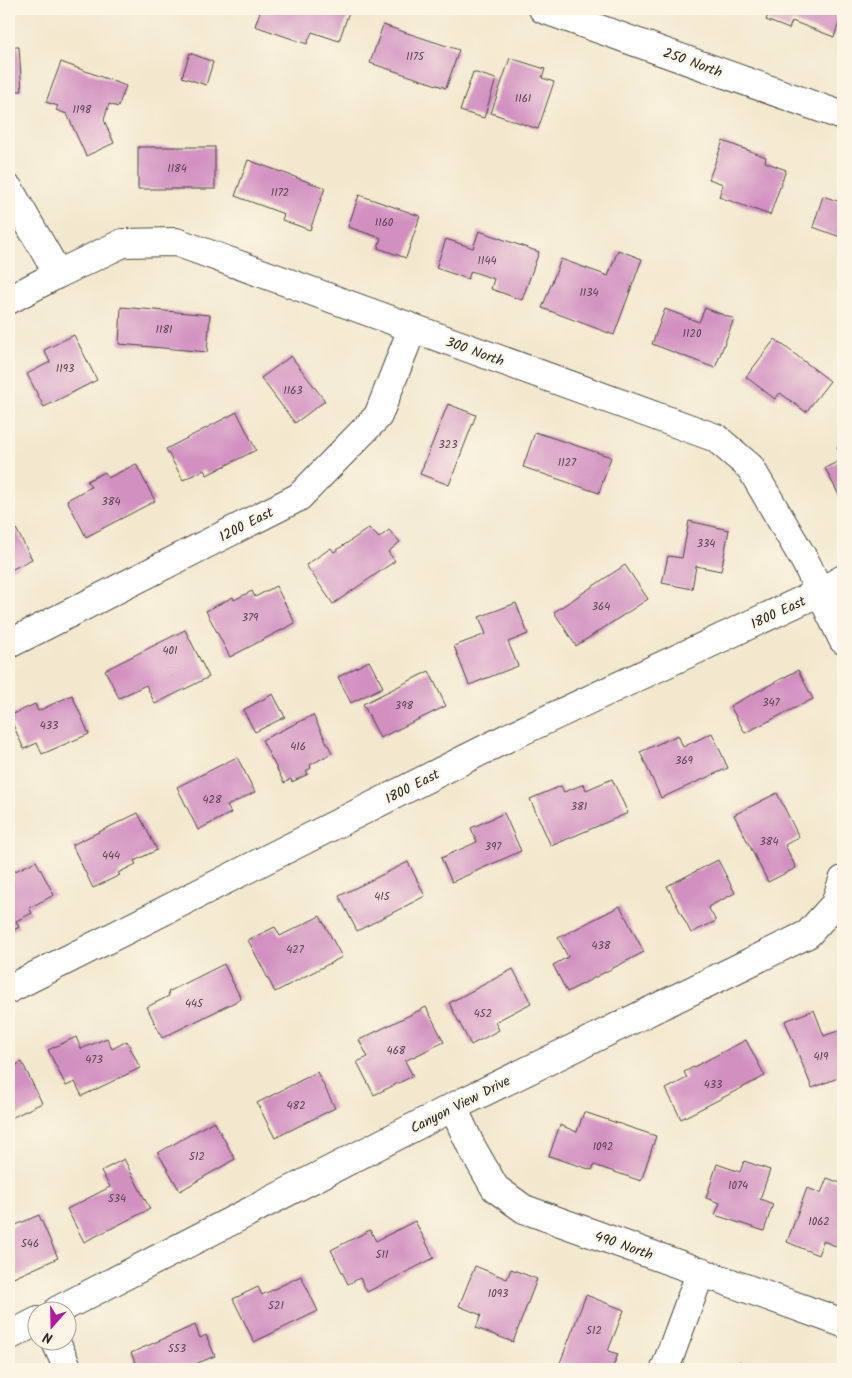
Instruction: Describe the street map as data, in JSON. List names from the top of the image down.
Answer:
{
  "streets": {
    "street": [
      "250 North",
      "300 North",
      "1200 East",
      "1800 East",
      "Canyon View Drive",
      "490 North"
    ]
  },
  "crossings": [
    ["300 North", "1200 East"],
    ["300 North", "1800 East"],
    ["Canyon View Drive", "490 North"]
  ],
  "house_numbers": [
    "1175",
    "1161",
    "1198",
    "1184",
    "1172",
    "1160",
    "1144",
    "1134",
    "1181",
    "1120",
    "1193",
    "1163",
    "323",
    "1127",
    "384",
    "334",
    "364",
    "379",
    "401",
    "347",
    "398",
    "433",
    "416",
    "369",
    "428",
    "381",
    "384",
    "397",
    "444",
    "415",
    "438",
    "427",
    "445",
    "452",
    "468",
    "419",
    "473",
    "433",
    "482",
    "1092",
    "512",
    "1074",
    "534",
    "1062",
    "546",
    "511",
    "1093",
    "521",
    "512",
    "553"
  ],
  "north": "bottom"
}
